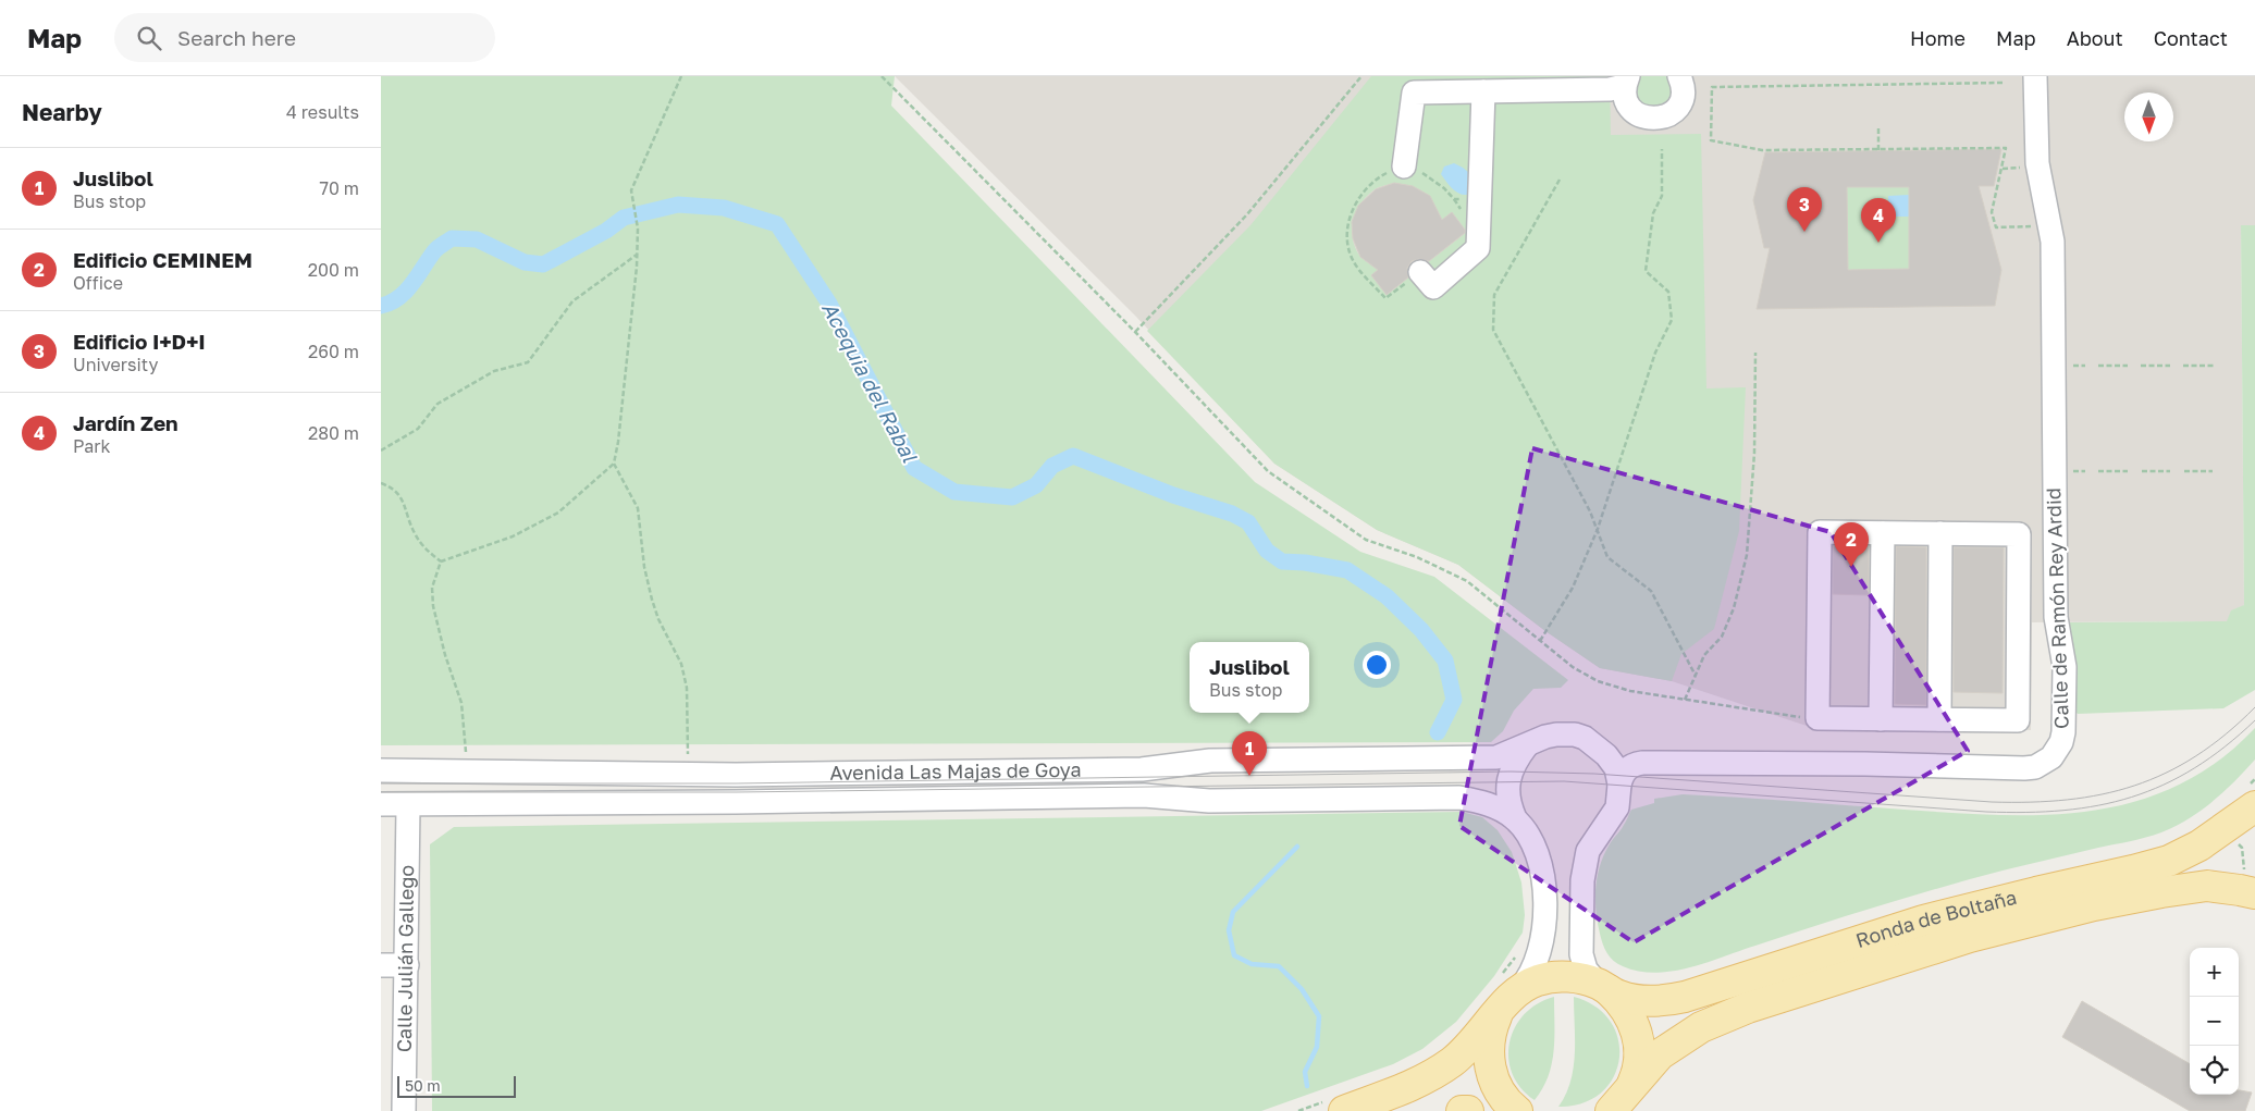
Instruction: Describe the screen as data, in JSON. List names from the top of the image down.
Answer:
{
  "streets": {
    "main road": ["Ronda de Boltaña"],
    "street": ["Calle de Ramón Rey Ardid", "Avenida Las Majas de Goya", "Calle Julián Gallego"]
  },
  "crossings": [
    ["Calle de Ramón Rey Ardid", "Avenida Las Majas de Goya"],
    ["Avenida Las Majas de Goya", "Ronda de Boltaña"],
    ["Avenida Las Majas de Goya", "Calle Julián Gallego"]
  ],
  "water": ["Acequia del Rabal"],
  "scale_bar": "50 m",
  "north": "bottom",
  "page": {
    "header": "Map",
    "search": "Search here",
    "nav": [
      "Home",
      "Map",
      "About",
      "Contact"
    ],
    "heading": ["Nearby", "4 results"],
    "list": [
      {
        "mark": "1",
        "name": "Juslibol",
        "note": "Bus stop",
        "value": "70 m"
      },
      {
        "mark": "2",
        "name": "Edificio CEMINEM",
        "note": "Office",
        "value": "200 m"
      },
      {
        "mark": "3",
        "name": "Edificio I+D+I",
        "note": "University",
        "value": "260 m"
      },
      {
        "mark": "4",
        "name": "Jardín Zen",
        "note": "Park",
        "value": "280 m"
      }
    ],
    "pins": [
      "3",
      "4",
      "2",
      "1"
    ],
    "popup": ["Juslibol", "Bus stop"],
    "map_buttons": ["+", "−"],
    "scale": "50 m"
  }
}
